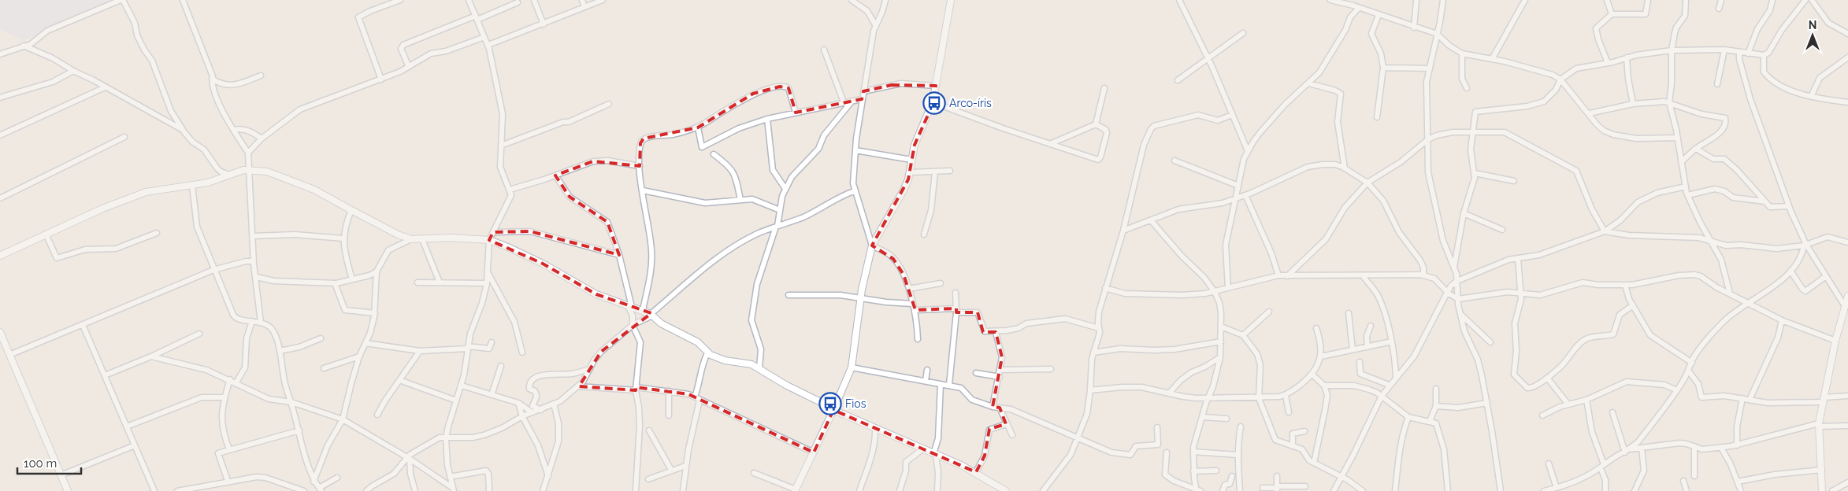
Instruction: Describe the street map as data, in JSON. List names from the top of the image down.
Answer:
{
  "places": {
    "bus stop": ["Arco-íris", "Fios"]
  },
  "scale_bar": "100 m",
  "north": "top"
}
